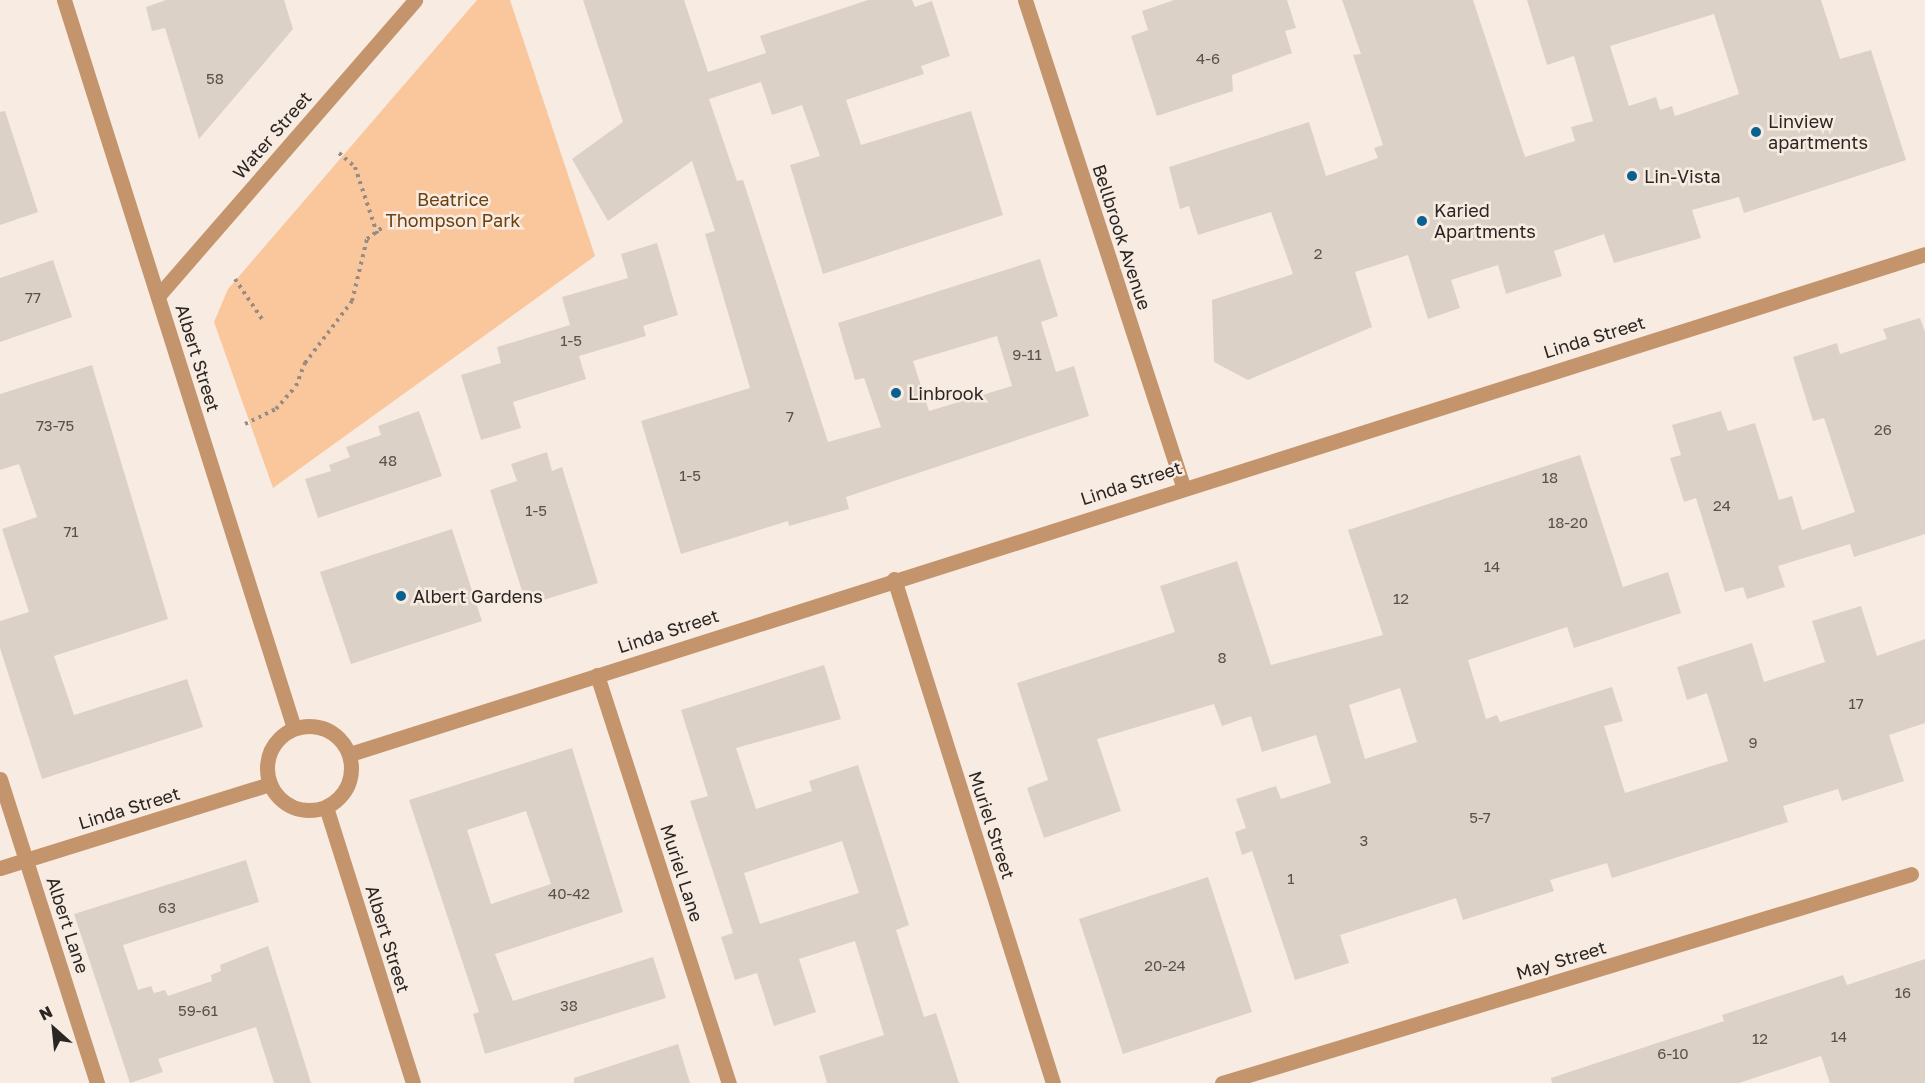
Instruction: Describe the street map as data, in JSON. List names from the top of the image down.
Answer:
{
  "streets": {
    "street": [
      "Water Street",
      "Bellbrook Avenue",
      "Linda Street",
      "Albert Street",
      "Muriel Street",
      "Muriel Lane",
      "Albert Lane",
      "May Street"
    ]
  },
  "crossings": [
    ["Water Street", "Albert Street"],
    ["Bellbrook Avenue", "Linda Street"],
    ["Linda Street", "Albert Street"],
    ["Linda Street", "Muriel Street"],
    ["Linda Street", "Muriel Lane"],
    ["Linda Street", "Albert Lane"]
  ],
  "parks": ["Beatrice Thompson Park"],
  "places": [
    "Linview apartments",
    "Lin-Vista",
    "Karied Apartments",
    "Linbrook",
    "Albert Gardens"
  ],
  "house_numbers": [
    "4-6",
    "58",
    "2",
    "77",
    "1-5",
    "9-11",
    "7",
    "73-75",
    "26",
    "48",
    "1-5",
    "18",
    "24",
    "1-5",
    "18-20",
    "71",
    "14",
    "12",
    "8",
    "17",
    "9",
    "5-7",
    "3",
    "1",
    "40-42",
    "63",
    "20-24",
    "16",
    "38",
    "59-61",
    "14",
    "12",
    "6-10"
  ],
  "north": "top left"
}
